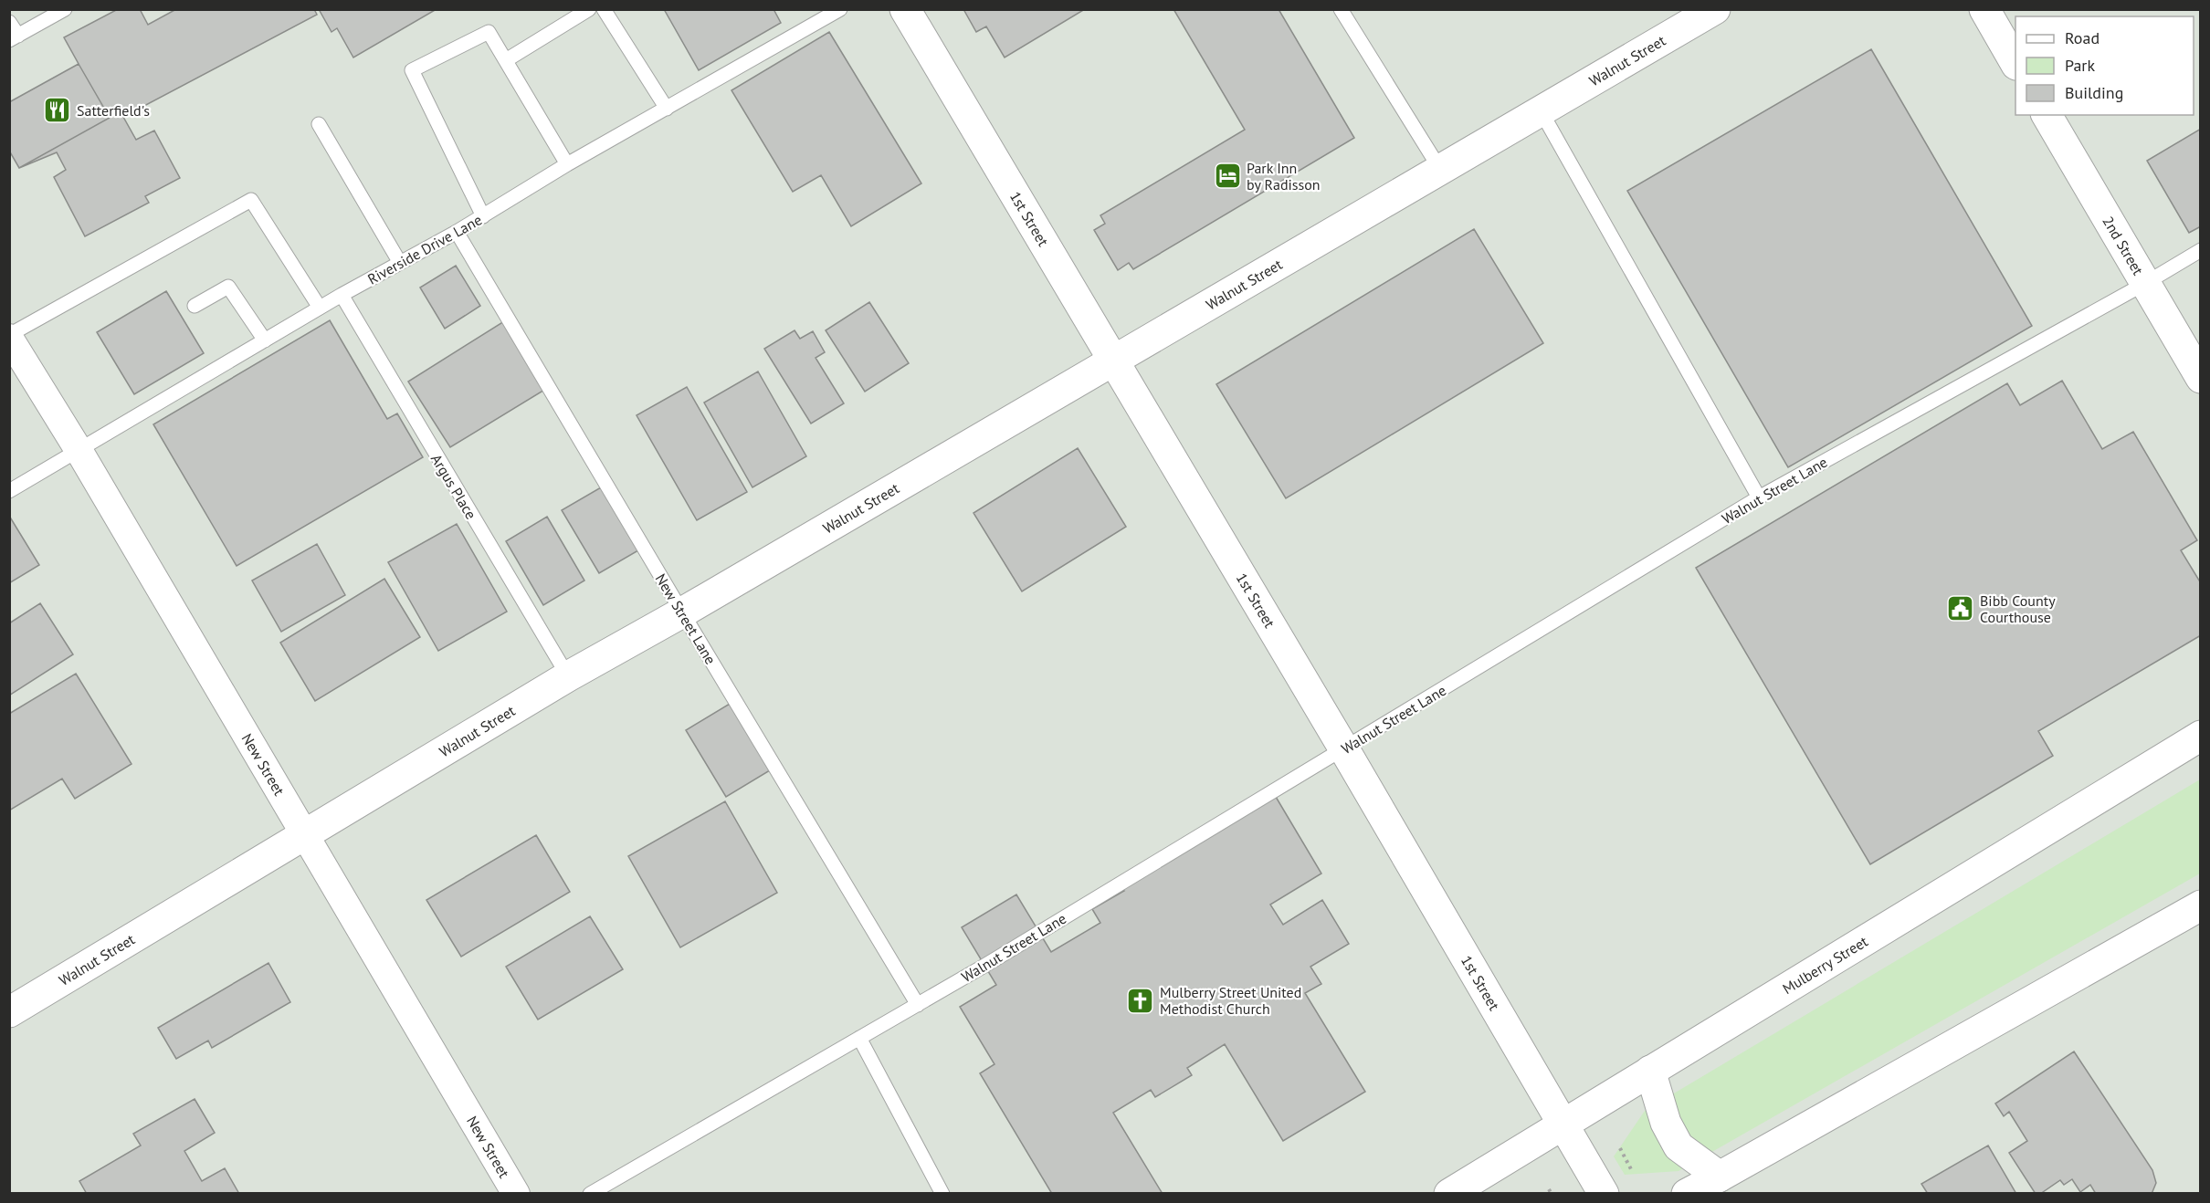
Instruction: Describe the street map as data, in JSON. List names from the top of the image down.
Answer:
{
  "streets": {
    "street": [
      "Walnut Street",
      "1st Street",
      "2nd Street",
      "New Street",
      "Mulberry Street"
    ],
    "lane": [
      "Riverside Drive Lane",
      "Argus Place",
      "Walnut Street Lane",
      "New Street Lane"
    ]
  },
  "crossings": [
    ["Walnut Street", "1st Street"],
    ["Walnut Street", "Argus Place"],
    ["Walnut Street", "New Street Lane"],
    ["Walnut Street", "New Street"],
    ["1st Street", "Walnut Street Lane"],
    ["1st Street", "Mulberry Street"],
    ["2nd Street", "Walnut Street Lane"],
    ["Riverside Drive Lane", "Argus Place"],
    ["Riverside Drive Lane", "New Street Lane"],
    ["Riverside Drive Lane", "New Street"],
    ["Walnut Street Lane", "New Street Lane"]
  ],
  "places": {
    "restaurant": ["Satterfield's"],
    "hotel": ["Park Inn by Radisson"],
    "public building": ["Bibb County Courthouse"],
    "church": ["Mulberry Street United Methodist Church"]
  },
  "legend": ["Road", "Park", "Building"]
}
